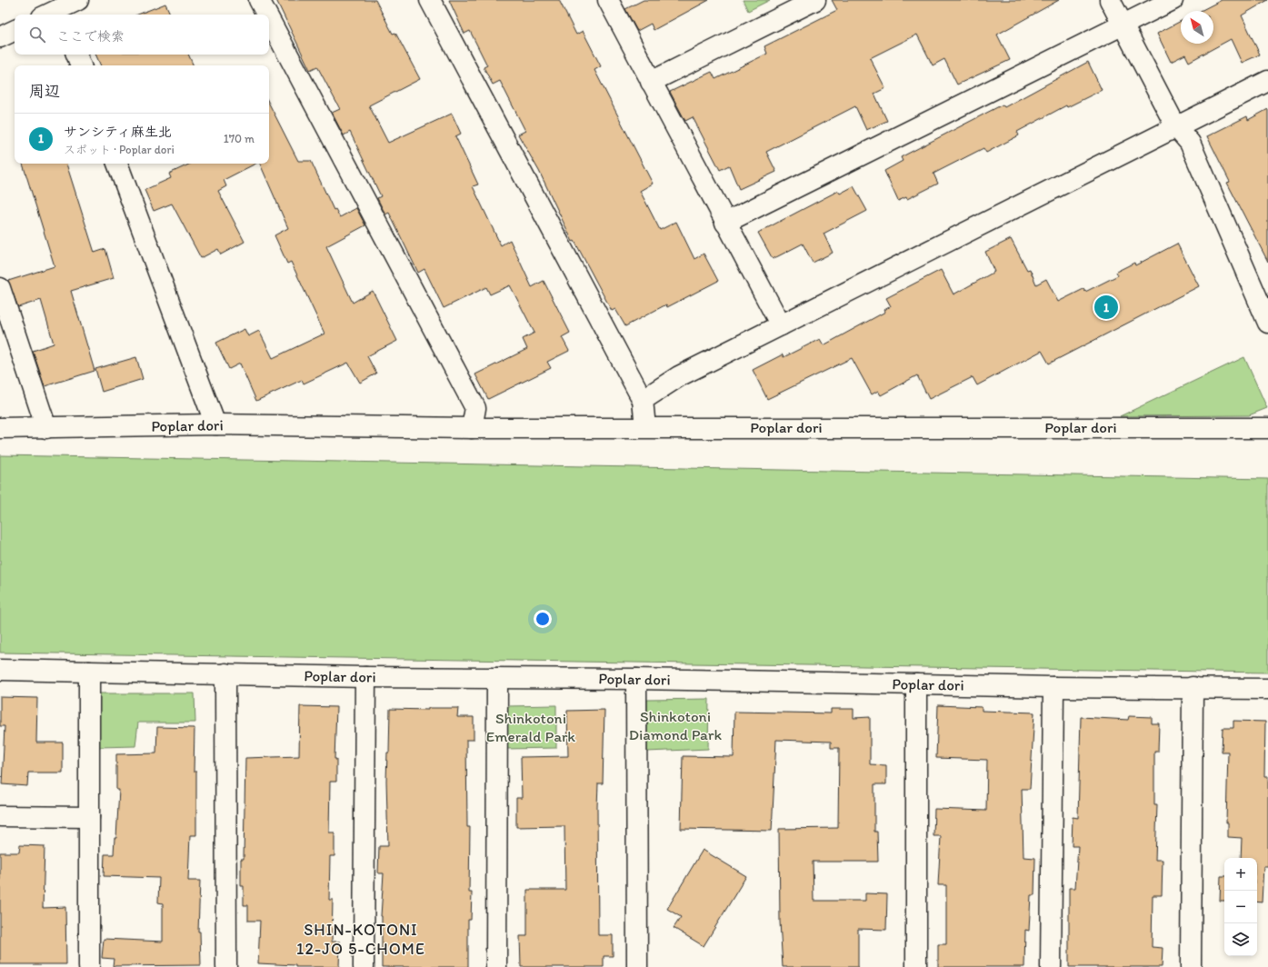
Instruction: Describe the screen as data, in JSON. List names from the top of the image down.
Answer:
{
  "streets": {
    "street": ["Poplar dori"]
  },
  "districts": ["SHIN-KOTONI 12-JO 5-CHOME"],
  "parks": ["Shinkotoni Diamond Park", "Shinkotoni Emerald Park"],
  "north": "top left",
  "page": {
    "search": "ここで検索",
    "heading": "周辺",
    "list": [
      {
        "mark": "1",
        "name": "サンシティ麻生北",
        "note": "スポット · Poplar dori",
        "value": "170 m"
      }
    ],
    "pins": "1",
    "map_buttons": ["+", "−"]
  }
}
